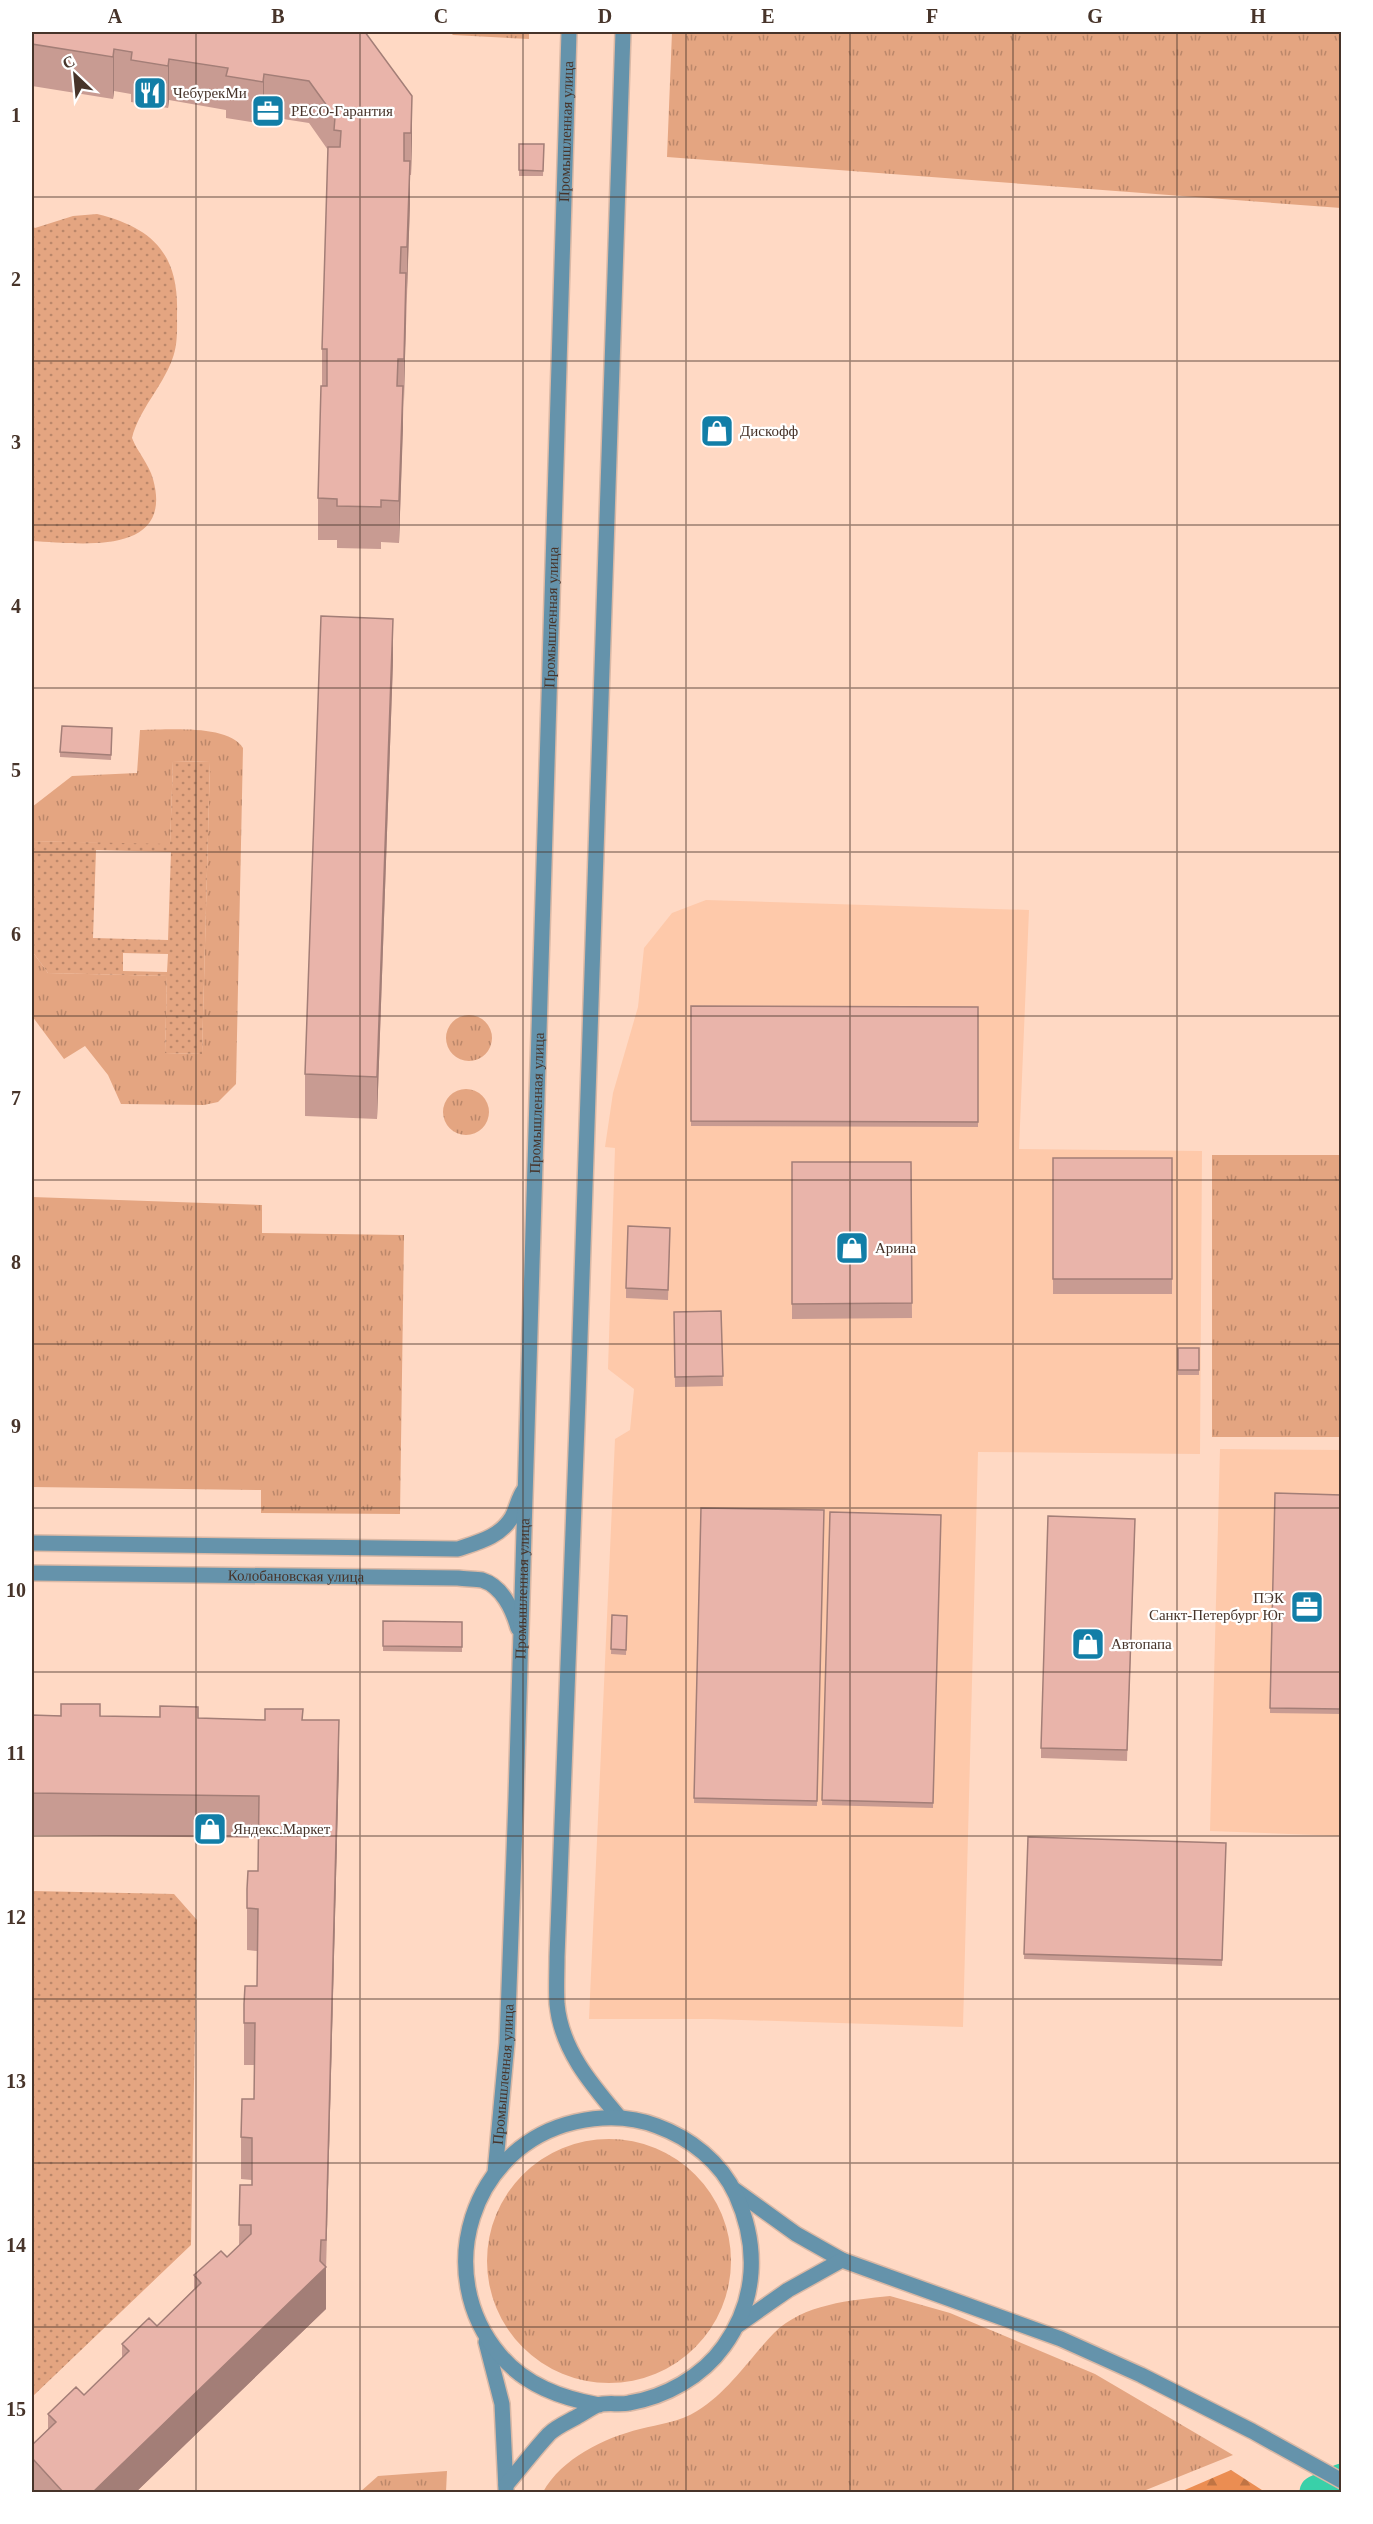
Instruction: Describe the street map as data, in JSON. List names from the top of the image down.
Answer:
{
  "streets": {
    "street": ["Промышленная улица", "Колобановская улица"]
  },
  "crossings": [
    ["Промышленная улица", "Колобановская улица"]
  ],
  "places": {
    "restaurant": ["ЧебурекМи"],
    "office": ["РЕСО-Гарантия", "ПЭК Санкт-Петербург Юг"],
    "shop": [
      "Дискофф",
      "Арина",
      "Автопапа",
      "Яндекс.Маркет"
    ]
  },
  "north": "top left",
  "grid": {
    "columns": [
      "A",
      "B",
      "C",
      "D",
      "E",
      "F",
      "G",
      "H"
    ],
    "rows": [
      "1",
      "2",
      "3",
      "4",
      "5",
      "6",
      "7",
      "8",
      "9",
      "10",
      "11",
      "12",
      "13",
      "14",
      "15"
    ]
  }
}
